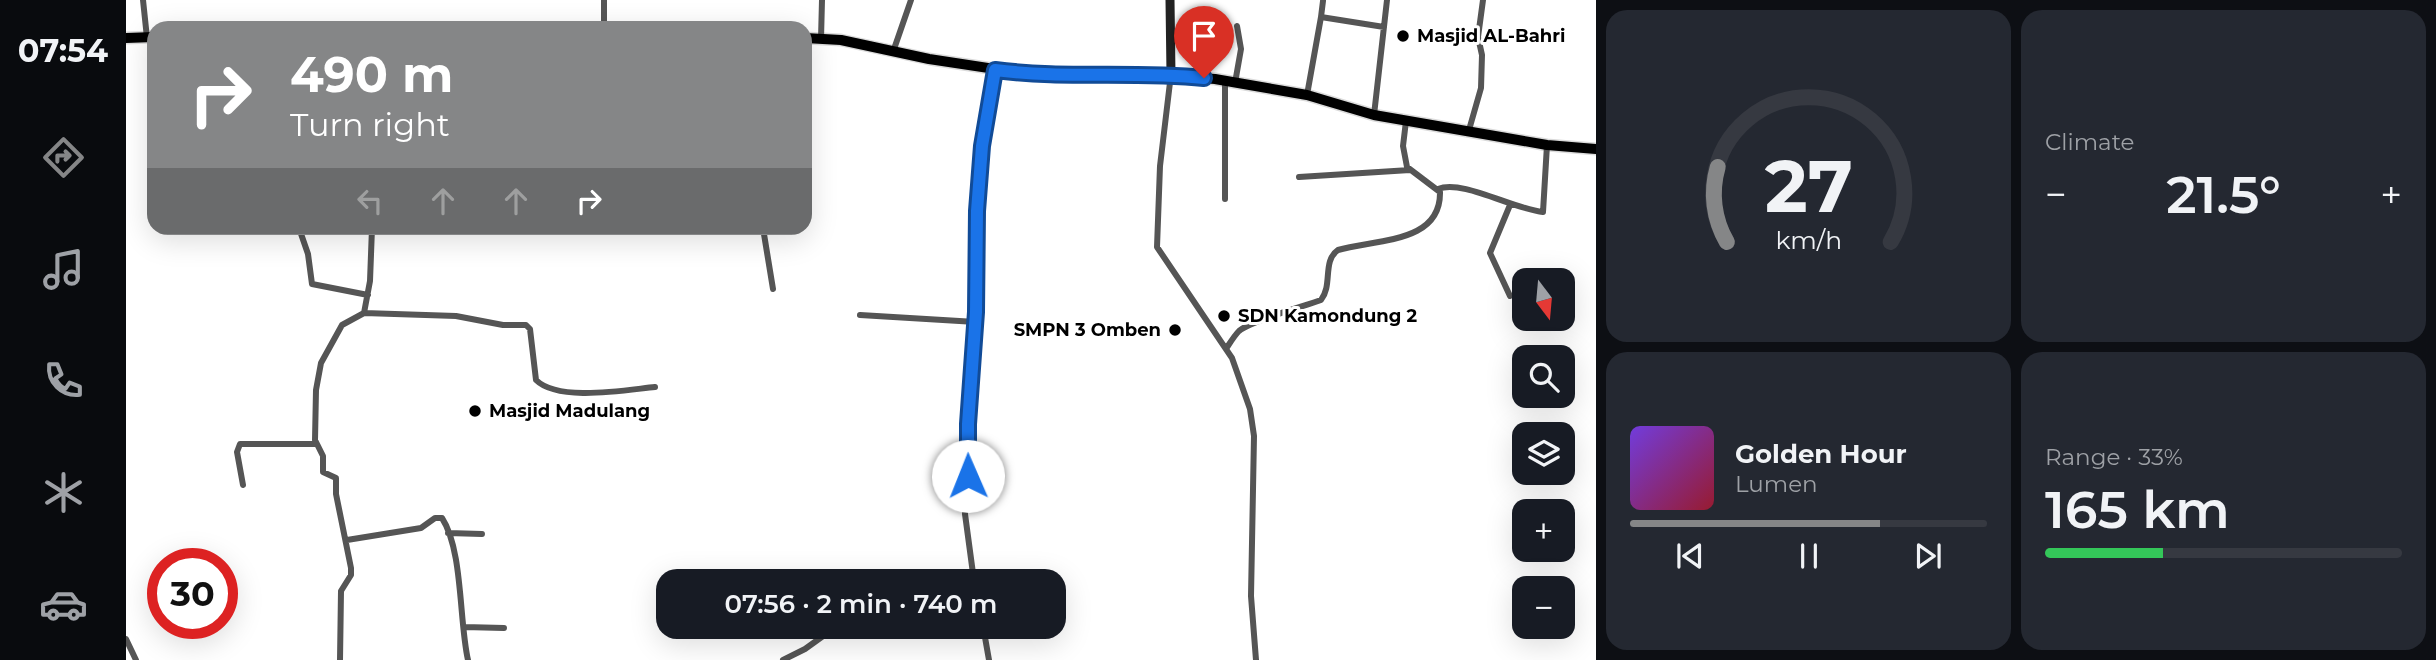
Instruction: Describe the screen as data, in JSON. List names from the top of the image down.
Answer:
{
  "places": [
    "Masjid AL-Bahri",
    "SDN Kamondung 2",
    "SMPN 3 Omben",
    "Masjid Madulang"
  ],
  "north": "bottom",
  "page": {
    "tabs": "07:54",
    "tile": [
      "Climate",
      ["Range · 33%", "165 km"]
    ],
    "turn": ["490 m", "Turn right"],
    "heat": ["−", "21.5°", "+"],
    "map_buttons": ["+", "−"],
    "song": ["Golden Hour", "Lumen"],
    "limit": "30",
    "trip": "07:56 · 2 min · 740 m",
    "gauge": ["27", "km/h"]
  }
}
